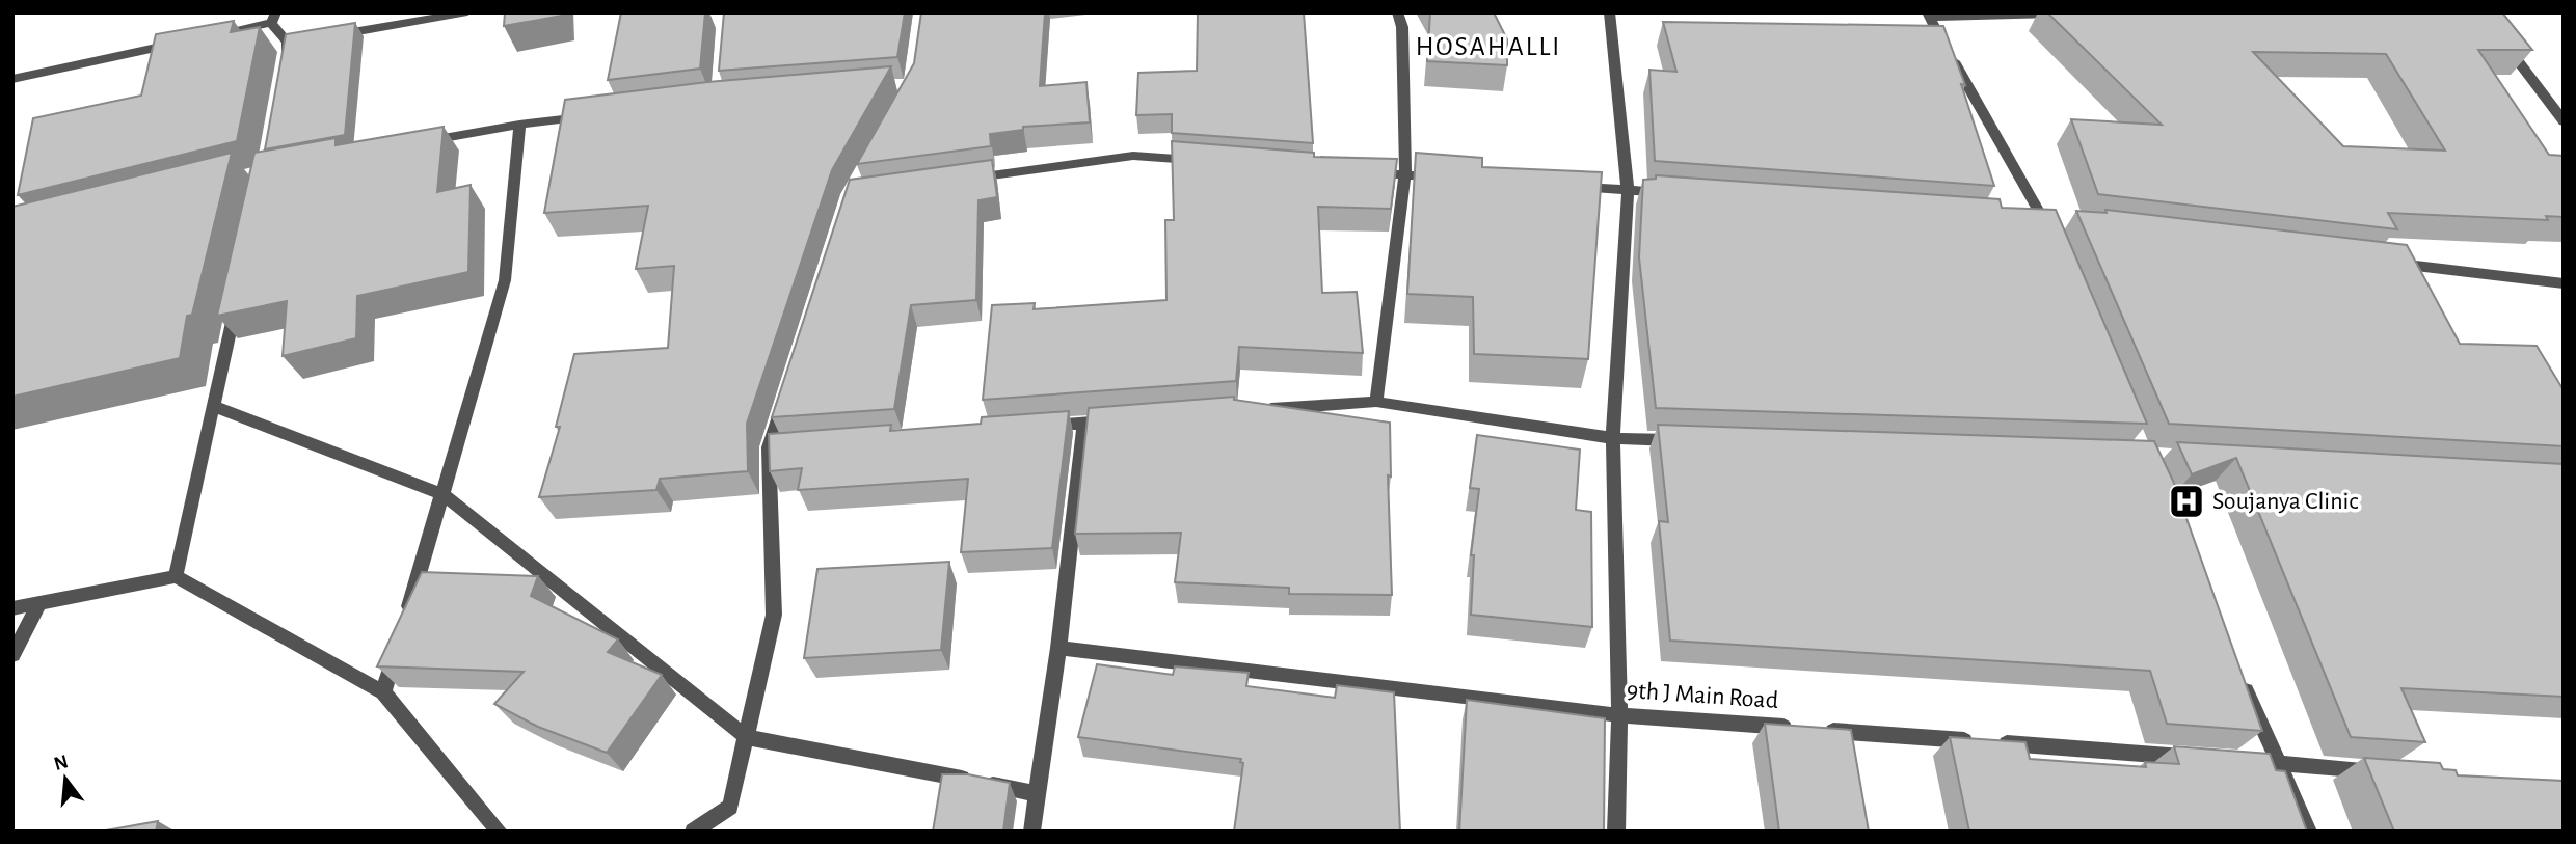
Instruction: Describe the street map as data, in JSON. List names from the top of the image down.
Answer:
{
  "streets": {
    "street": ["9th J Main Road"]
  },
  "districts": ["HOSAHALLI"],
  "places": {
    "hospital": ["Soujanya Clinic"]
  },
  "north": "top"
}
